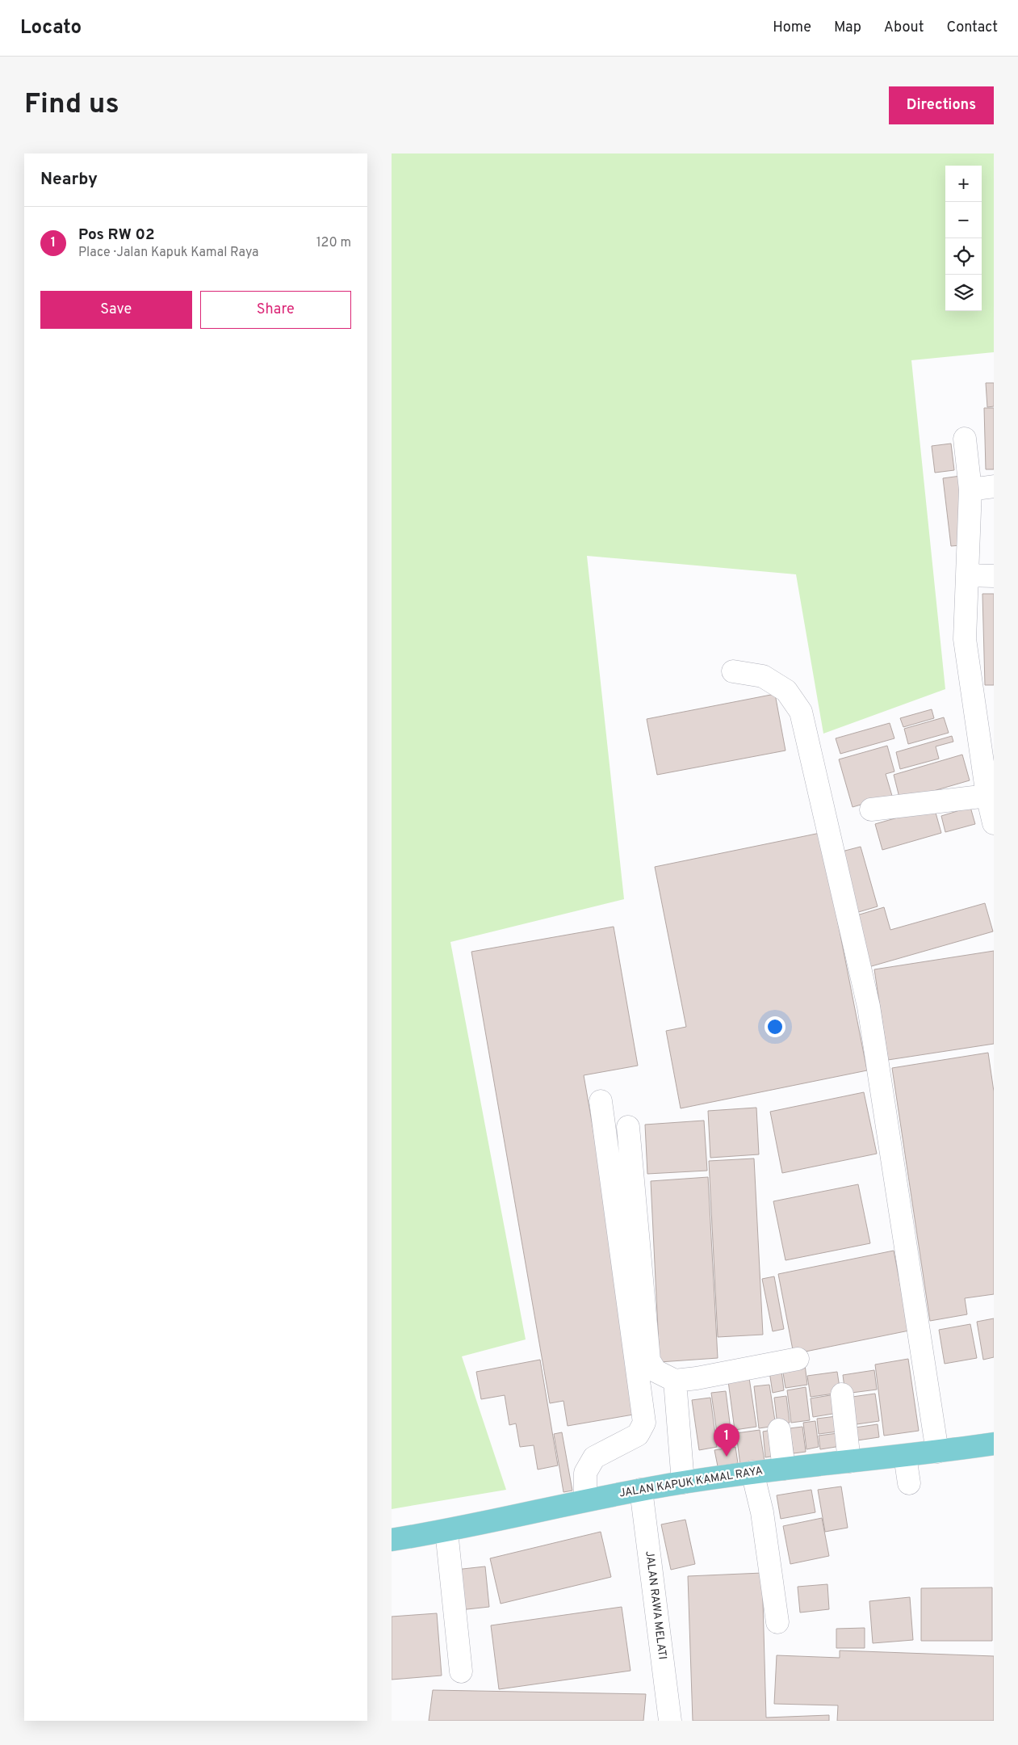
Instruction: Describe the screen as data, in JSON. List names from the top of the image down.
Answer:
{
  "streets": {
    "main road": ["JALAN KAPUK KAMAL RAYA"],
    "lane": ["JALAN RAWA MELATI"]
  },
  "crossings": [
    ["JALAN KAPUK KAMAL RAYA", "JALAN RAWA MELATI"]
  ],
  "page": {
    "header": "Locato",
    "nav": [
      "Home",
      "Map",
      "About",
      "Contact"
    ],
    "buttons": [
      "Directions",
      ["Save", "Share"]
    ],
    "title": "Find us",
    "heading": "Nearby",
    "map_buttons": ["+", "−"],
    "list": [
      {
        "mark": "1",
        "name": "Pos RW 02",
        "note": "Place · Jalan Kapuk Kamal Raya",
        "value": "120 m"
      }
    ],
    "pins": "1"
  }
}
